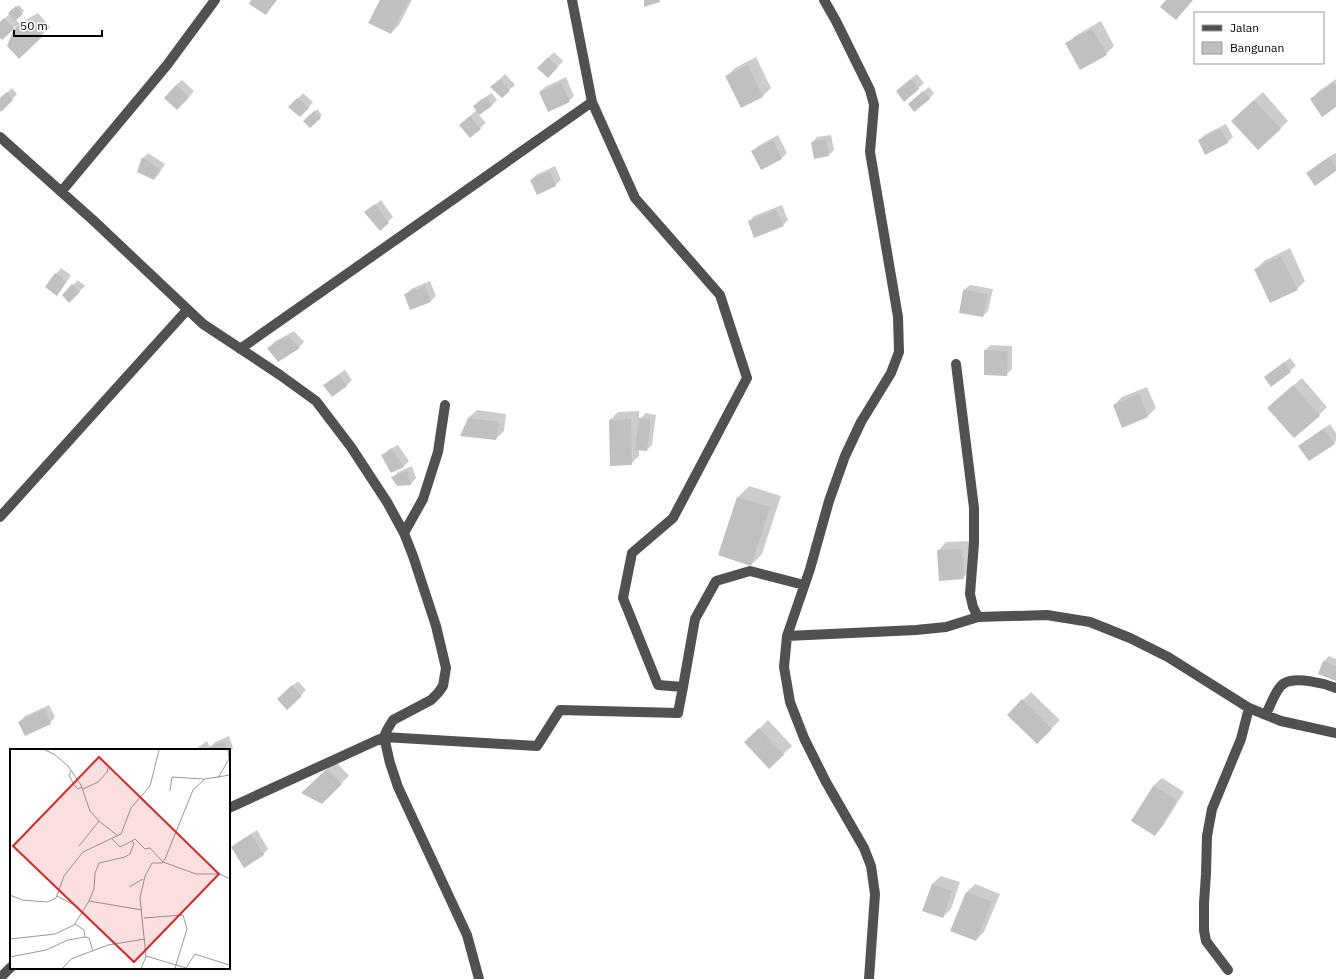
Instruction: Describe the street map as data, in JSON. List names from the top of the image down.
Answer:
{
  "legend": ["Jalan", "Bangunan"],
  "scale_bar": "50 m"
}
